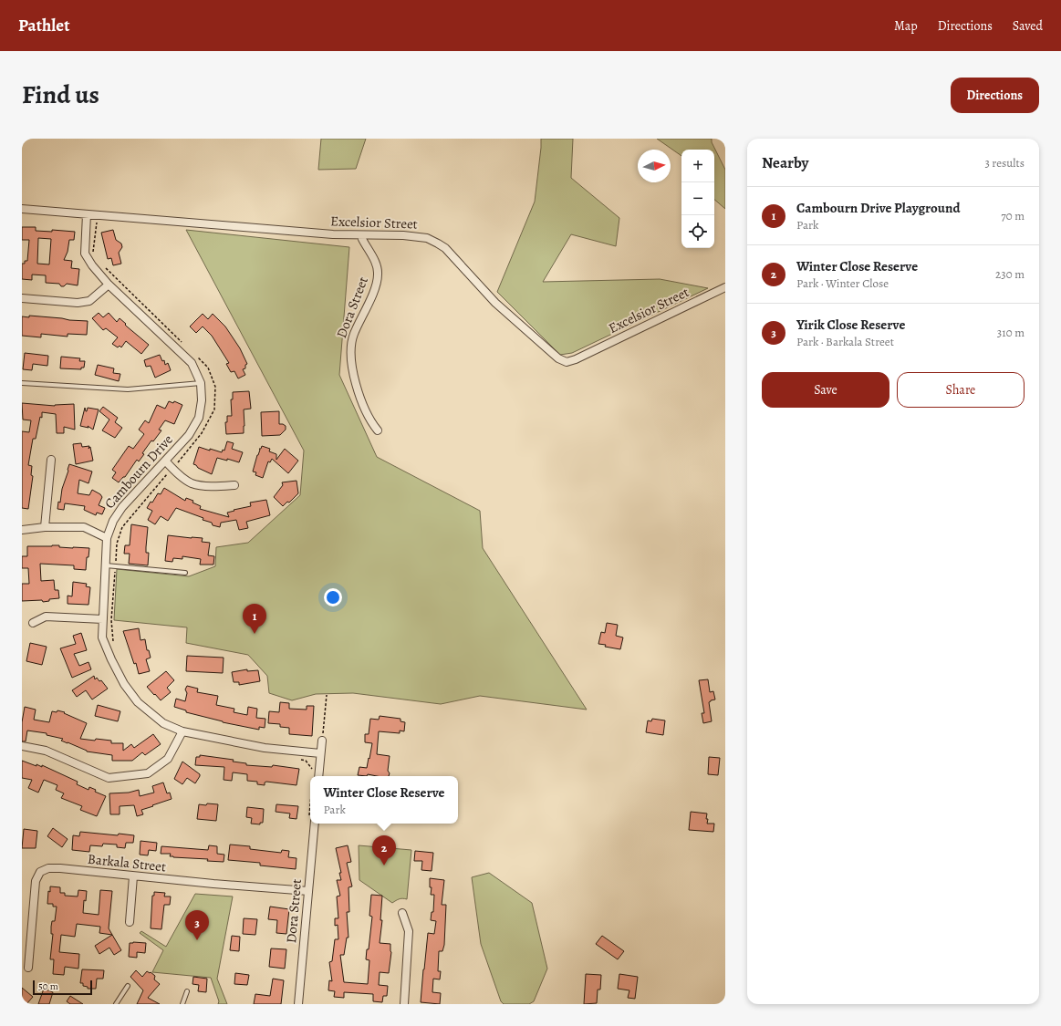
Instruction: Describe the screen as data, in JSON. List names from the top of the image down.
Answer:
{
  "streets": {
    "street": [
      "Excelsior Street",
      "Dora Street",
      "Cambourn Drive",
      "Barkala Street"
    ]
  },
  "crossings": [
    ["Excelsior Street", "Dora Street"],
    ["Excelsior Street", "Cambourn Drive"],
    ["Dora Street", "Barkala Street"]
  ],
  "scale_bar": "50 m",
  "north": "right",
  "page": {
    "header": "Pathlet",
    "nav": ["Map", "Directions", "Saved"],
    "title": "Find us",
    "buttons": [
      "Directions",
      ["Save", "Share"]
    ],
    "heading": ["Nearby", "3 results"],
    "map_buttons": ["+", "−"],
    "list": [
      {
        "mark": "1",
        "name": "Cambourn Drive Playground",
        "note": "Park",
        "value": "70 m"
      },
      {
        "mark": "2",
        "name": "Winter Close Reserve",
        "note": "Park · Winter Close",
        "value": "230 m"
      },
      {
        "mark": "3",
        "name": "Yirik Close Reserve",
        "note": "Park · Barkala Street",
        "value": "310 m"
      }
    ],
    "pins": ["1", "2", "3"],
    "popup": ["Winter Close Reserve", "Park"],
    "scale": "50 m"
  }
}
